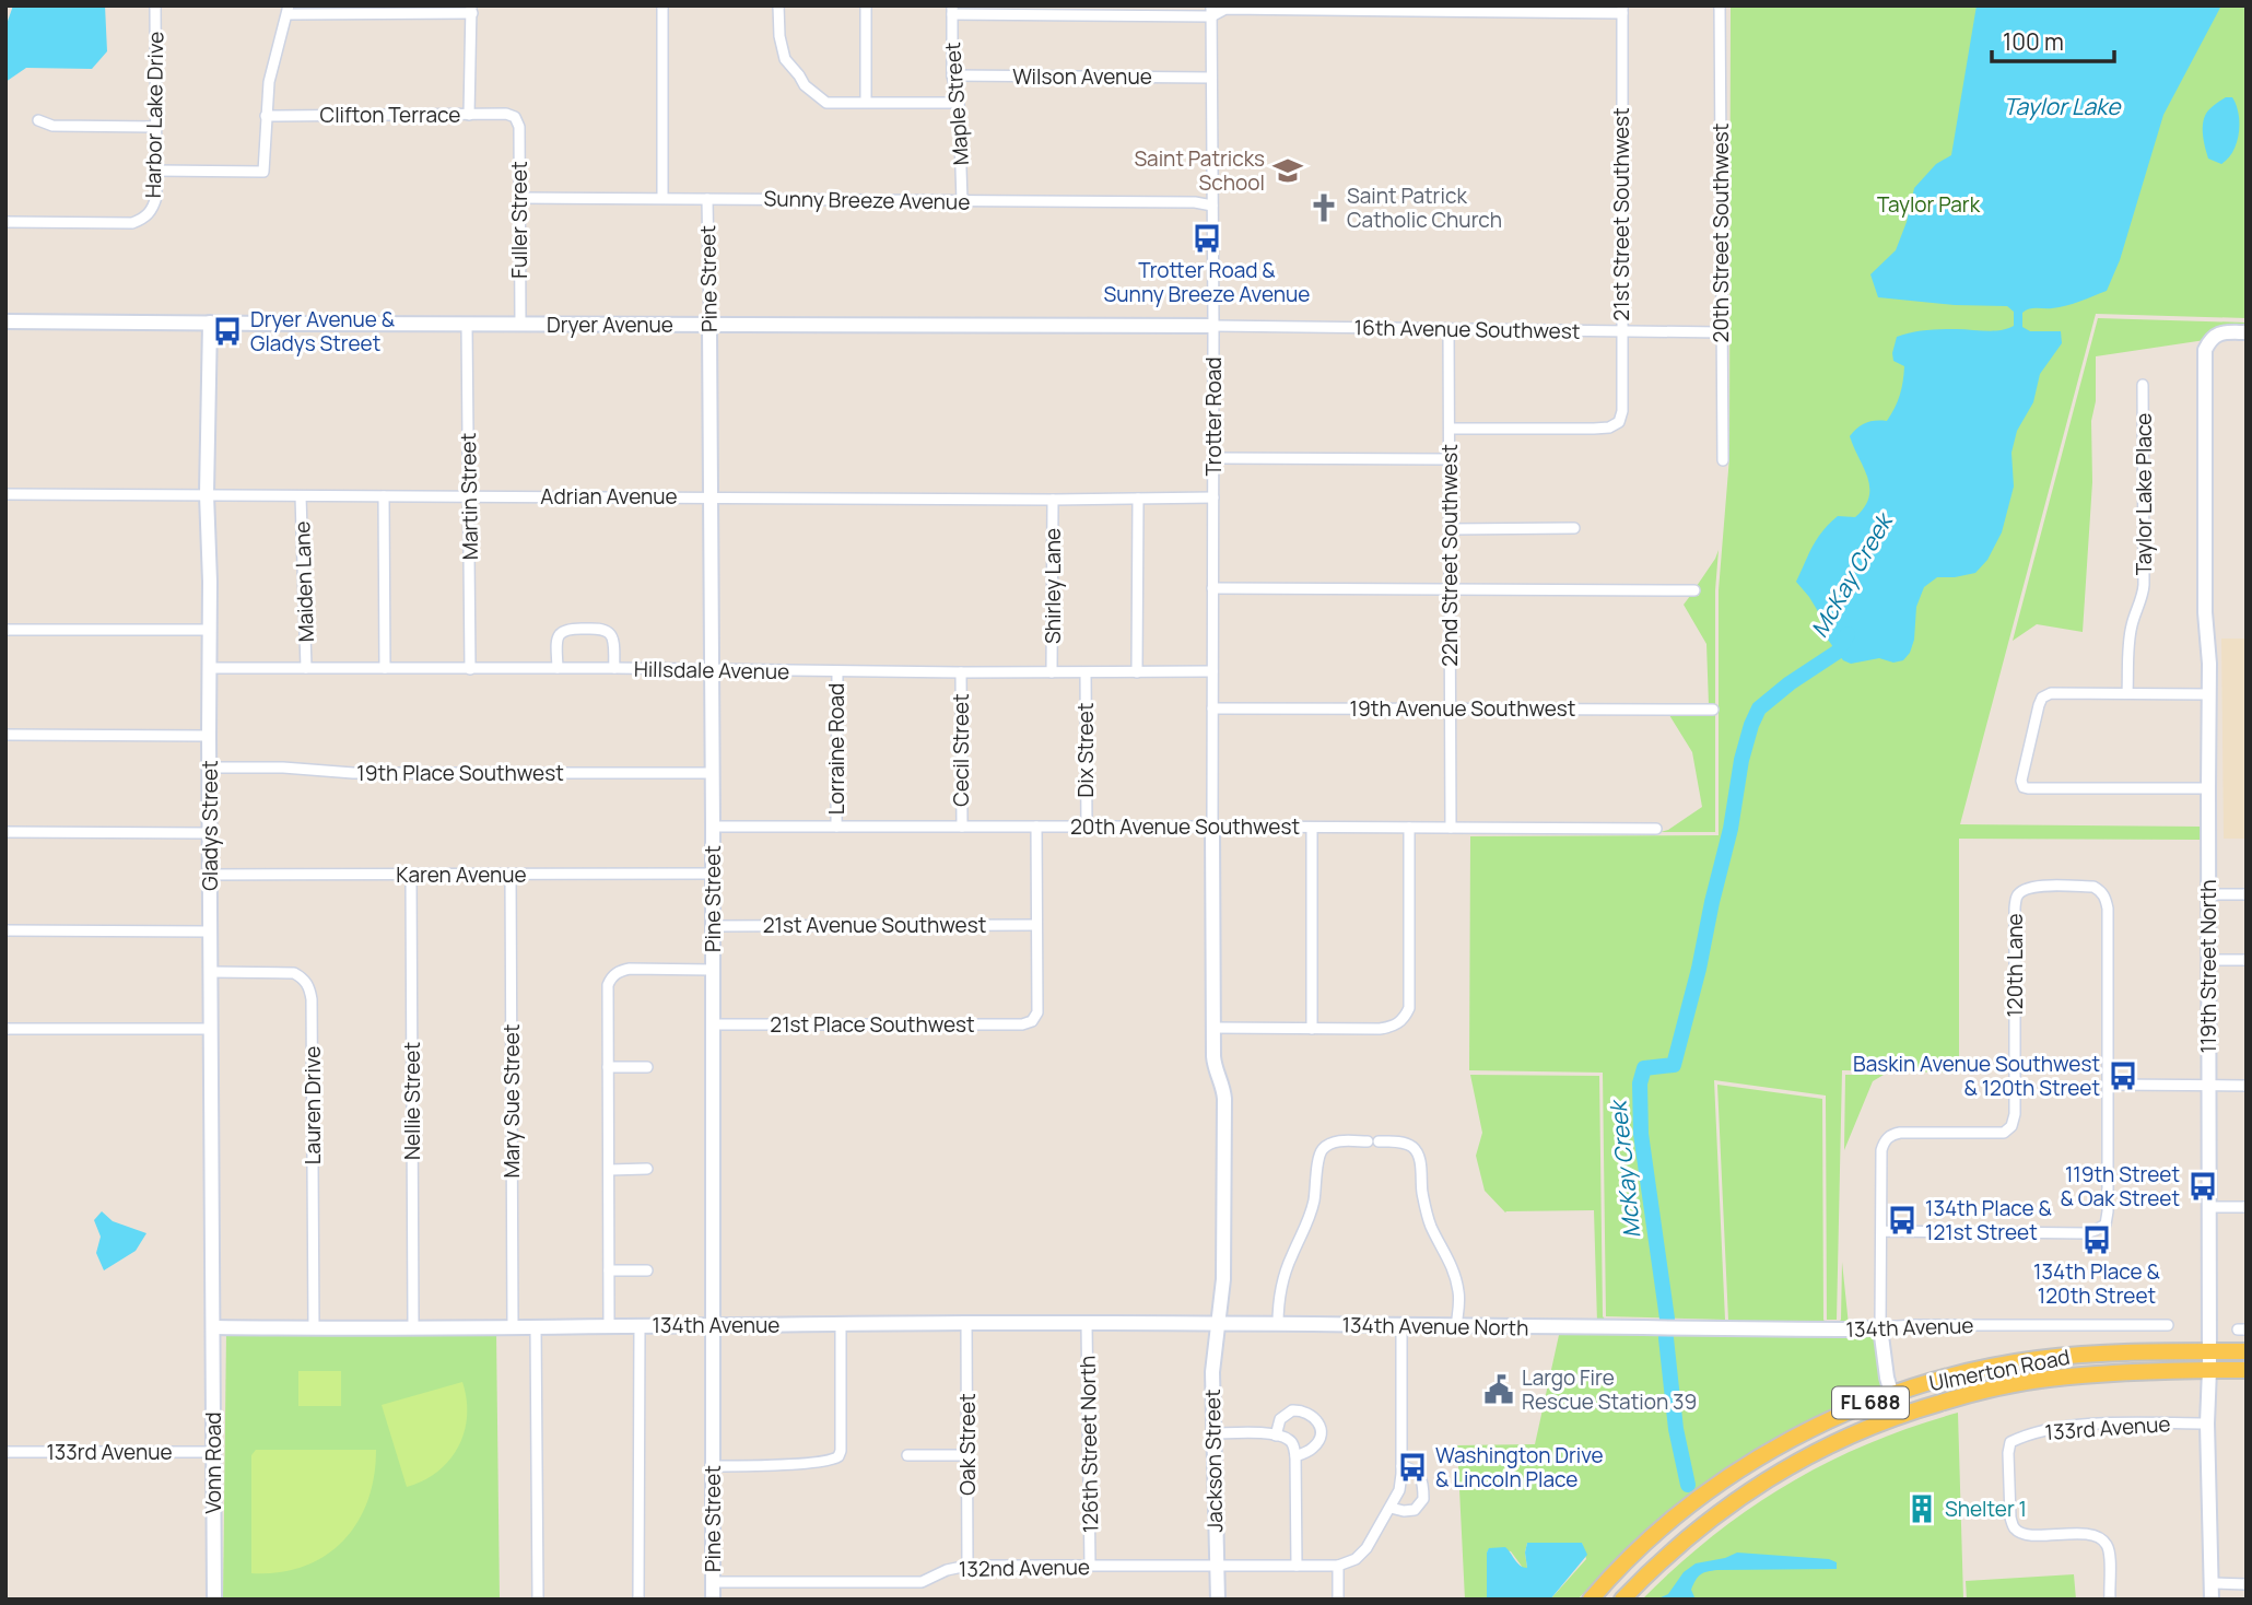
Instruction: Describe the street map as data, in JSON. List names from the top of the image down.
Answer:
{
  "streets": {
    "main road": ["Ulmerton Road", "FL 688"],
    "street": [
      "Wilson Avenue",
      "Maple Street",
      "Harbor Lake Drive",
      "Clifton Terrace",
      "Sunny Breeze Avenue",
      "21st Street Southwest",
      "Fuller Street",
      "20th Street Southwest",
      "Pine Street",
      "Dryer Avenue",
      "16th Avenue Southwest",
      "Trotter Road",
      "Taylor Lake Place",
      "Martin Street",
      "Adrian Avenue",
      "22nd Street Southwest",
      "Maiden Lane",
      "Shirley Lane",
      "Hillsdale Avenue",
      "19th Avenue Southwest",
      "Lorraine Road",
      "Cecil Street",
      "Dix Street",
      "19th Place Southwest",
      "Gladys Street",
      "20th Avenue Southwest",
      "Karen Avenue",
      "21st Avenue Southwest",
      "120th Lane",
      "119th Street North",
      "21st Place Southwest",
      "Nellie Street",
      "Mary Sue Street",
      "Lauren Drive",
      "134th Avenue",
      "134th Avenue North",
      "133rd Avenue",
      "Oak Street",
      "126th Street North",
      "Jackson Street",
      "Vonn Road",
      "132nd Avenue"
    ]
  },
  "crossings": [
    ["Wilson Avenue", "Maple Street"],
    ["Wilson Avenue", "Trotter Road"],
    ["Maple Street", "Sunny Breeze Avenue"],
    ["Clifton Terrace", "Fuller Street"],
    ["Sunny Breeze Avenue", "Fuller Street"],
    ["Sunny Breeze Avenue", "Pine Street"],
    ["Sunny Breeze Avenue", "Trotter Road"],
    ["21st Street Southwest", "16th Avenue Southwest"],
    ["21st Street Southwest", "22nd Street Southwest"],
    ["Fuller Street", "Dryer Avenue"],
    ["20th Street Southwest", "16th Avenue Southwest"],
    ["Pine Street", "Dryer Avenue"],
    ["Pine Street", "Adrian Avenue"],
    ["Pine Street", "Hillsdale Avenue"],
    ["Pine Street", "19th Place Southwest"],
    ["Pine Street", "20th Avenue Southwest"],
    ["Pine Street", "Karen Avenue"],
    ["Pine Street", "21st Avenue Southwest"],
    ["Pine Street", "21st Place Southwest"],
    ["Pine Street", "134th Avenue"],
    ["Pine Street", "132nd Avenue"],
    ["Dryer Avenue", "16th Avenue Southwest"],
    ["Dryer Avenue", "Trotter Road"],
    ["Dryer Avenue", "Martin Street"],
    ["Dryer Avenue", "Gladys Street"],
    ["16th Avenue Southwest", "Trotter Road"],
    ["16th Avenue Southwest", "22nd Street Southwest"],
    ["Trotter Road", "Adrian Avenue"],
    ["Trotter Road", "Hillsdale Avenue"],
    ["Trotter Road", "19th Avenue Southwest"],
    ["Trotter Road", "20th Avenue Southwest"],
    ["Trotter Road", "Jackson Street"],
    ["Martin Street", "Adrian Avenue"],
    ["Martin Street", "Hillsdale Avenue"],
    ["Adrian Avenue", "Maiden Lane"],
    ["Adrian Avenue", "Shirley Lane"],
    ["Adrian Avenue", "Gladys Street"],
    ["22nd Street Southwest", "19th Avenue Southwest"],
    ["22nd Street Southwest", "20th Avenue Southwest"],
    ["Maiden Lane", "Hillsdale Avenue"],
    ["Shirley Lane", "Hillsdale Avenue"],
    ["Hillsdale Avenue", "Lorraine Road"],
    ["Hillsdale Avenue", "Cecil Street"],
    ["Hillsdale Avenue", "Dix Street"],
    ["Hillsdale Avenue", "Gladys Street"],
    ["Lorraine Road", "20th Avenue Southwest"],
    ["Cecil Street", "20th Avenue Southwest"],
    ["Dix Street", "20th Avenue Southwest"],
    ["19th Place Southwest", "Gladys Street"],
    ["Gladys Street", "Karen Avenue"],
    ["Gladys Street", "Lauren Drive"],
    ["Gladys Street", "134th Avenue"],
    ["Gladys Street", "Vonn Road"],
    ["20th Avenue Southwest", "Jackson Street"],
    ["Karen Avenue", "Nellie Street"],
    ["Karen Avenue", "Mary Sue Street"],
    ["21st Avenue Southwest", "21st Place Southwest"],
    ["119th Street North", "Ulmerton Road"],
    ["119th Street North", "133rd Avenue"],
    ["Nellie Street", "134th Avenue"],
    ["Mary Sue Street", "134th Avenue"],
    ["Lauren Drive", "134th Avenue"],
    ["134th Avenue", "134th Avenue North"],
    ["134th Avenue", "Oak Street"],
    ["134th Avenue", "126th Street North"],
    ["134th Avenue", "Jackson Street"],
    ["134th Avenue", "Vonn Road"],
    ["134th Avenue North", "Jackson Street"],
    ["133rd Avenue", "Vonn Road"],
    ["Oak Street", "132nd Avenue"],
    ["126th Street North", "132nd Avenue"],
    ["Jackson Street", "132nd Avenue"]
  ],
  "water": ["Taylor Lake", "McKay Creek"],
  "parks": ["Taylor Park"],
  "places": {
    "school or university": ["Saint Patricks School"],
    "church": ["Saint Patrick Catholic Church"],
    "bus stop": [
      "Trotter Road & Sunny Breeze Avenue",
      "Dryer Avenue & Gladys Street",
      "Baskin Avenue Southwest & 120th Street",
      "119th Street & Oak Street",
      "134th Place & 121st Street",
      "134th Place & 120th Street",
      "Washington Drive & Lincoln Place"
    ],
    "public building": ["Largo Fire Rescue Station 39"],
    "building": ["Shelter 1"]
  },
  "scale_bar": "100 m"
}
